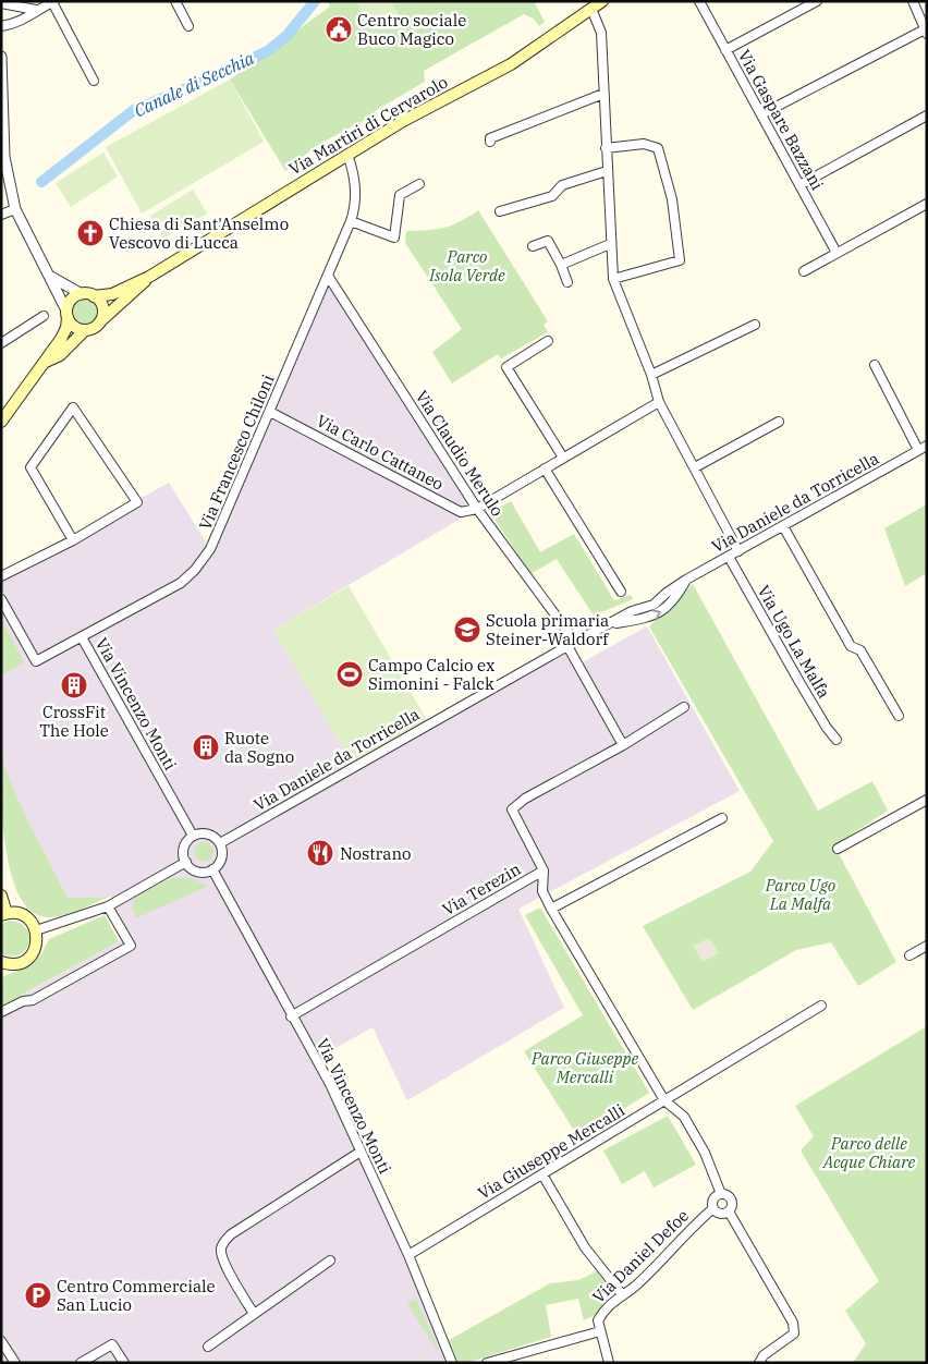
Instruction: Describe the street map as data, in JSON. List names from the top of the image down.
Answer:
{
  "streets": {
    "main road": ["Via Martiri di Cervarolo"],
    "street": [
      "Via Gaspare Bazzani",
      "Via Francesco Chiloni",
      "Via Carlo Cattaneo",
      "Via Claudio Merulo",
      "Via Daniele da Torricella",
      "Via Ugo La Malfa",
      "Via Vincenzo Monti",
      "Via Terezin",
      "Via Giuseppe Mercalli",
      "Via Daniel Defoe"
    ]
  },
  "crossings": [
    ["Via Martiri di Cervarolo", "Via Francesco Chiloni"],
    ["Via Francesco Chiloni", "Via Carlo Cattaneo"],
    ["Via Francesco Chiloni", "Via Claudio Merulo"],
    ["Via Francesco Chiloni", "Via Vincenzo Monti"],
    ["Via Carlo Cattaneo", "Via Claudio Merulo"],
    ["Via Claudio Merulo", "Via Daniele da Torricella"],
    ["Via Daniele da Torricella", "Via Ugo La Malfa"],
    ["Via Daniele da Torricella", "Via Vincenzo Monti"],
    ["Via Vincenzo Monti", "Via Terezin"],
    ["Via Vincenzo Monti", "Via Giuseppe Mercalli"]
  ],
  "water": ["Canale di Secchia"],
  "parks": [
    "Parco Isola Verde",
    "Parco Ugo La Malfa",
    "Parco Giuseppe Mercalli",
    "Parco delle Acque Chiare"
  ],
  "places": {
    "public building": ["Centro sociale Buco Magico"],
    "church": ["Chiesa di Sant'Anselmo Vescovo di Lucca"],
    "school or university": ["Scuola primaria Steiner-Waldorf"],
    "sports": ["Campo Calcio ex Simonini - Falck"],
    "building": ["CrossFit The Hole", "Ruote da Sogno"],
    "restaurant": ["Nostrano"],
    "parking": ["Centro Commerciale San Lucio"]
  }
}
